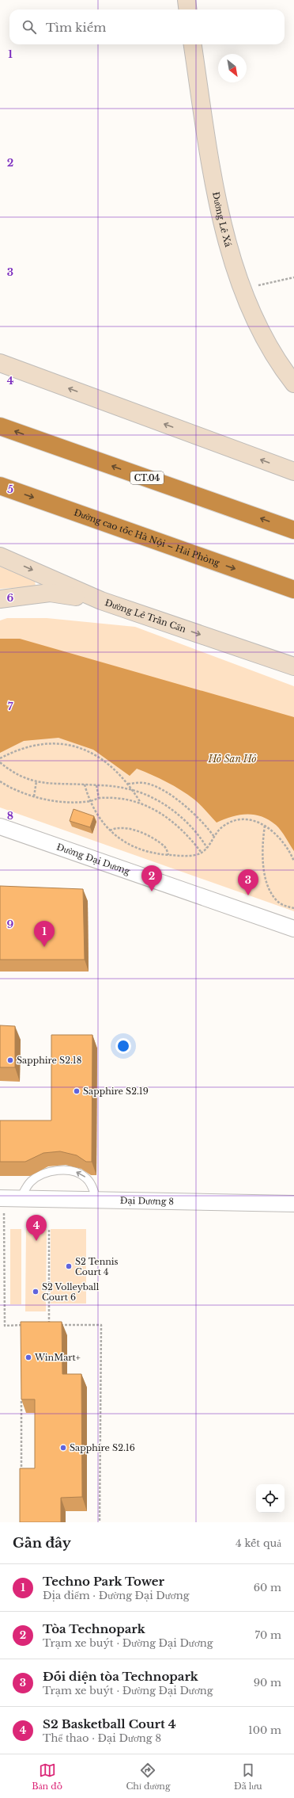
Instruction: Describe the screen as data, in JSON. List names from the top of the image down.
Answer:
{
  "streets": {
    "highway": ["CT.04", "Đường cao tốc Hà Nội – Hải Phòng"],
    "main road": ["Đường Lê Xá", "Đường Lê Trần Cẩn"],
    "street": ["Đường Đại Dương", "Đại Dương 8"]
  },
  "water": ["Hồ San Hô"],
  "places": [
    "Sapphire S2.18",
    "Sapphire S2.19",
    "S2 Tennis Court 4",
    "S2 Volleyball Court 6",
    "WinMart+",
    "Sapphire S2.16"
  ],
  "north": "bottom right",
  "page": {
    "search": "Tìm kiếm",
    "pins": [
      "2",
      "3",
      "1",
      "4"
    ],
    "heading": ["Gần đây", "4 kết quả"],
    "list": [
      {
        "mark": "1",
        "name": "Techno Park Tower",
        "note": "Địa điểm · Đường Đại Dương",
        "value": "60 m"
      },
      {
        "mark": "2",
        "name": "Tòa Technopark",
        "note": "Trạm xe buýt · Đường Đại Dương",
        "value": "70 m"
      },
      {
        "mark": "3",
        "name": "Đối diện tòa Technopark",
        "note": "Trạm xe buýt · Đường Đại Dương",
        "value": "90 m"
      },
      {
        "mark": "4",
        "name": "S2 Basketball Court 4",
        "note": "Thể thao · Đại Dương 8",
        "value": "100 m"
      }
    ],
    "nav": ["Bản đồ", "Chỉ đường", "Đã lưu"]
  },
  "grid": {
    "rows": [
      "1",
      "2",
      "3",
      "4",
      "5",
      "6",
      "7",
      "8",
      "9"
    ]
  }
}
